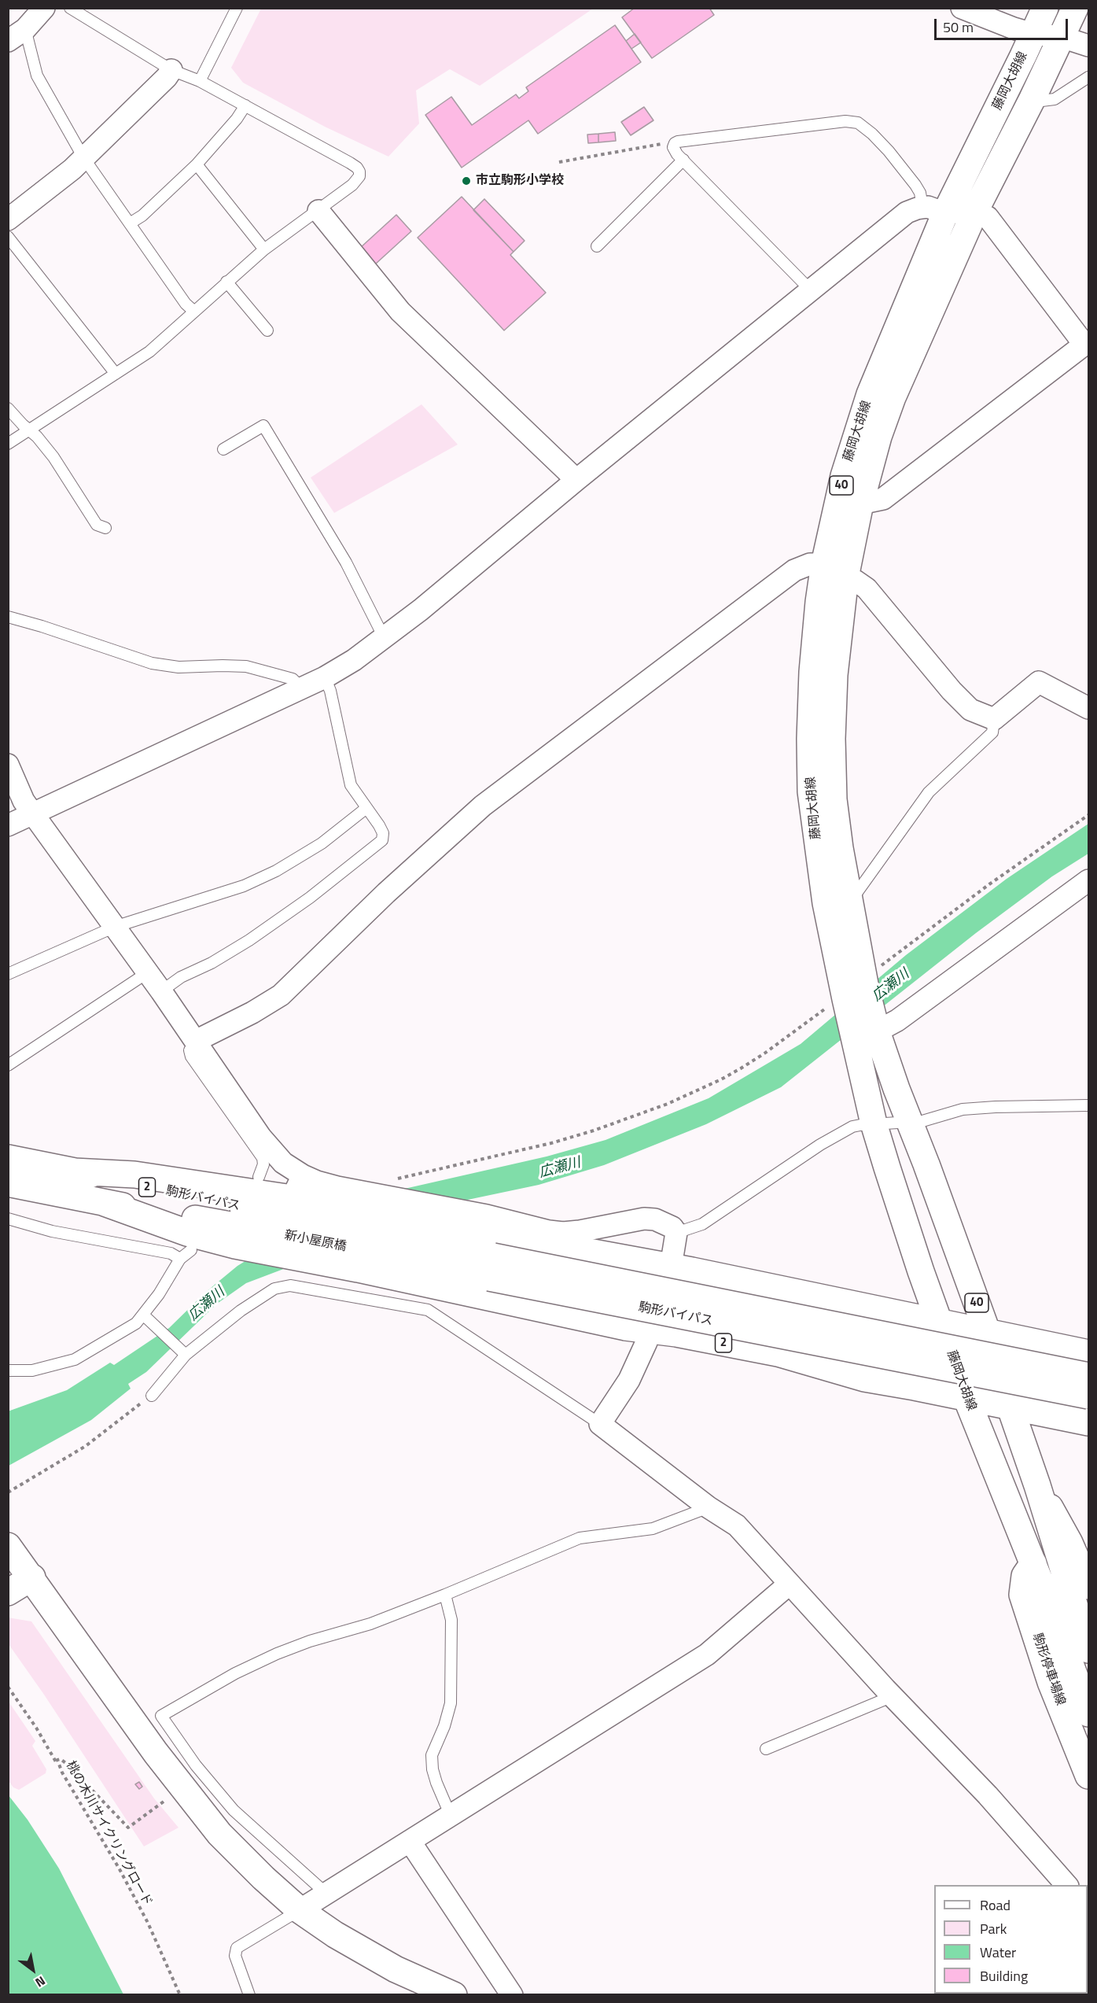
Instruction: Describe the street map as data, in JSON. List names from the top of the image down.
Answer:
{
  "streets": {
    "main road": [
      "藤岡大胡線",
      "40",
      "2",
      "駒形バイパス",
      "新小屋原橋",
      "駒形停車場線"
    ],
    "path": ["桃の木川サイクリングロード"]
  },
  "crossings": [
    ["藤岡大胡線", "40"],
    ["藤岡大胡線", "2"],
    ["藤岡大胡線", "駒形停車場線"],
    ["40", "2"],
    ["2", "駒形バイパス"],
    ["2", "新小屋原橋"],
    ["駒形バイパス", "新小屋原橋"]
  ],
  "water": ["広瀬川"],
  "places": ["市立駒形小学校"],
  "legend": [
    "Road",
    "Park",
    "Water",
    "Building"
  ],
  "scale_bar": "50 m",
  "north": "bottom right"
}
